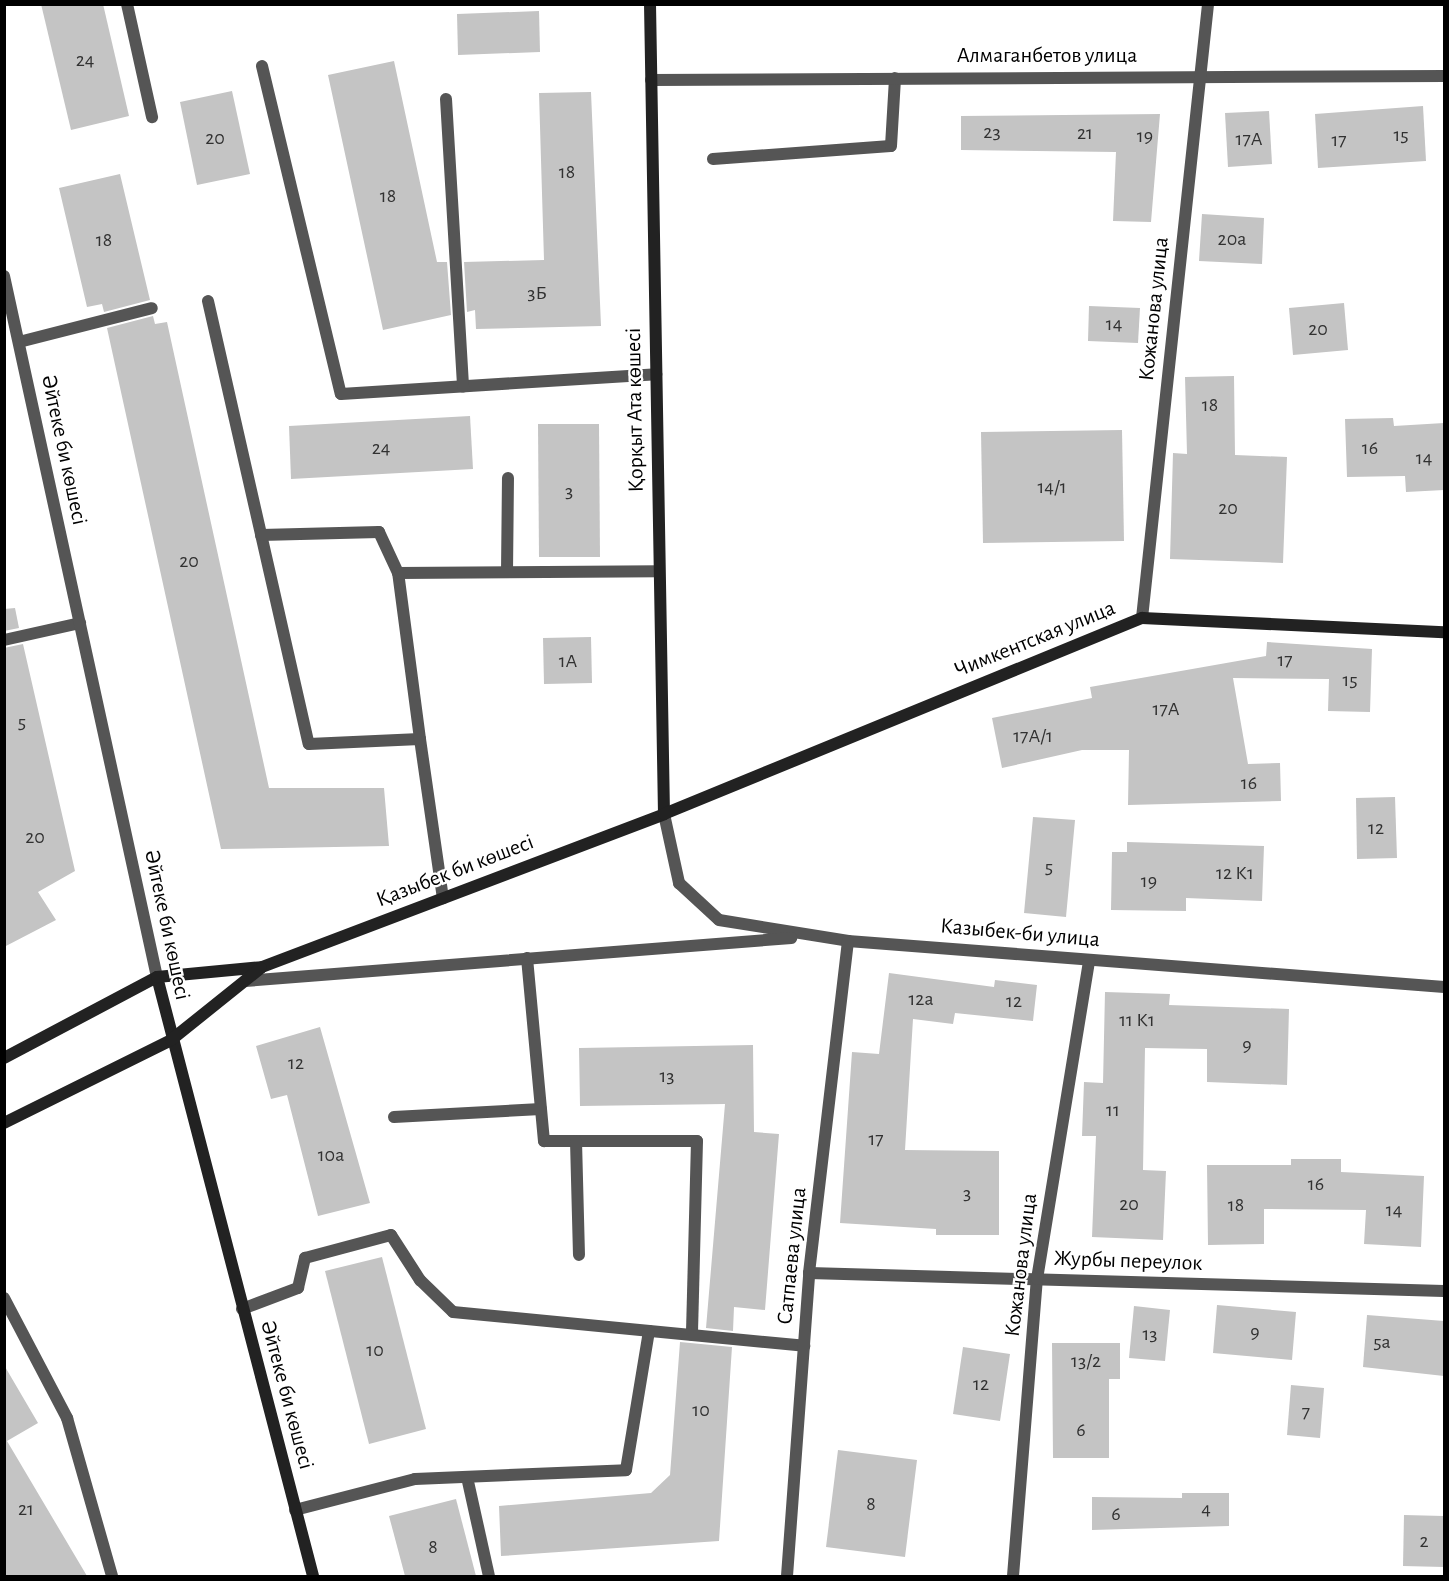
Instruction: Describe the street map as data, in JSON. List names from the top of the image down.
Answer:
{
  "streets": {
    "street": [
      "Алмаганбетов улица",
      "Кожанова улица",
      "Қорқыт Ата көшесі",
      "Әйтеке би көшесі",
      "Чимкентская улица",
      "Қазыбек би көшесі",
      "Казыбек-би улица",
      "Сатпаева улица",
      "Журбы переулок"
    ]
  },
  "crossings": [
    ["Алмаганбетов улица", "Кожанова улица"],
    ["Алмаганбетов улица", "Қорқыт Ата көшесі"],
    ["Кожанова улица", "Чимкентская улица"],
    ["Кожанова улица", "Казыбек-би улица"],
    ["Кожанова улица", "Журбы переулок"],
    ["Қорқыт Ата көшесі", "Чимкентская улица"],
    ["Қорқыт Ата көшесі", "Қазыбек би көшесі"],
    ["Қорқыт Ата көшесі", "Казыбек-би улица"],
    ["Әйтеке би көшесі", "Қазыбек би көшесі"],
    ["Чимкентская улица", "Қазыбек би көшесі"],
    ["Чимкентская улица", "Казыбек-би улица"],
    ["Қазыбек би көшесі", "Казыбек-би улица"],
    ["Казыбек-би улица", "Сатпаева улица"],
    ["Сатпаева улица", "Журбы переулок"]
  ],
  "house_numbers": [
    "24",
    "23",
    "21",
    "15",
    "19",
    "20",
    "17А",
    "17",
    "18",
    "18",
    "20а",
    "18",
    "3Б",
    "14",
    "20",
    "18",
    "24",
    "16",
    "14",
    "14/1",
    "3",
    "20",
    "20",
    "17",
    "1А",
    "15",
    "17А",
    "5",
    "17А/1",
    "16",
    "12",
    "20",
    "5",
    "12 К1",
    "19",
    "12а",
    "12",
    "11 К1",
    "9",
    "12",
    "13",
    "11",
    "17",
    "10а",
    "16",
    "3",
    "20",
    "18",
    "14",
    "9",
    "13",
    "5а",
    "10",
    "13/2",
    "12",
    "10",
    "7",
    "6",
    "8",
    "21",
    "4",
    "6",
    "2",
    "8"
  ]
}
